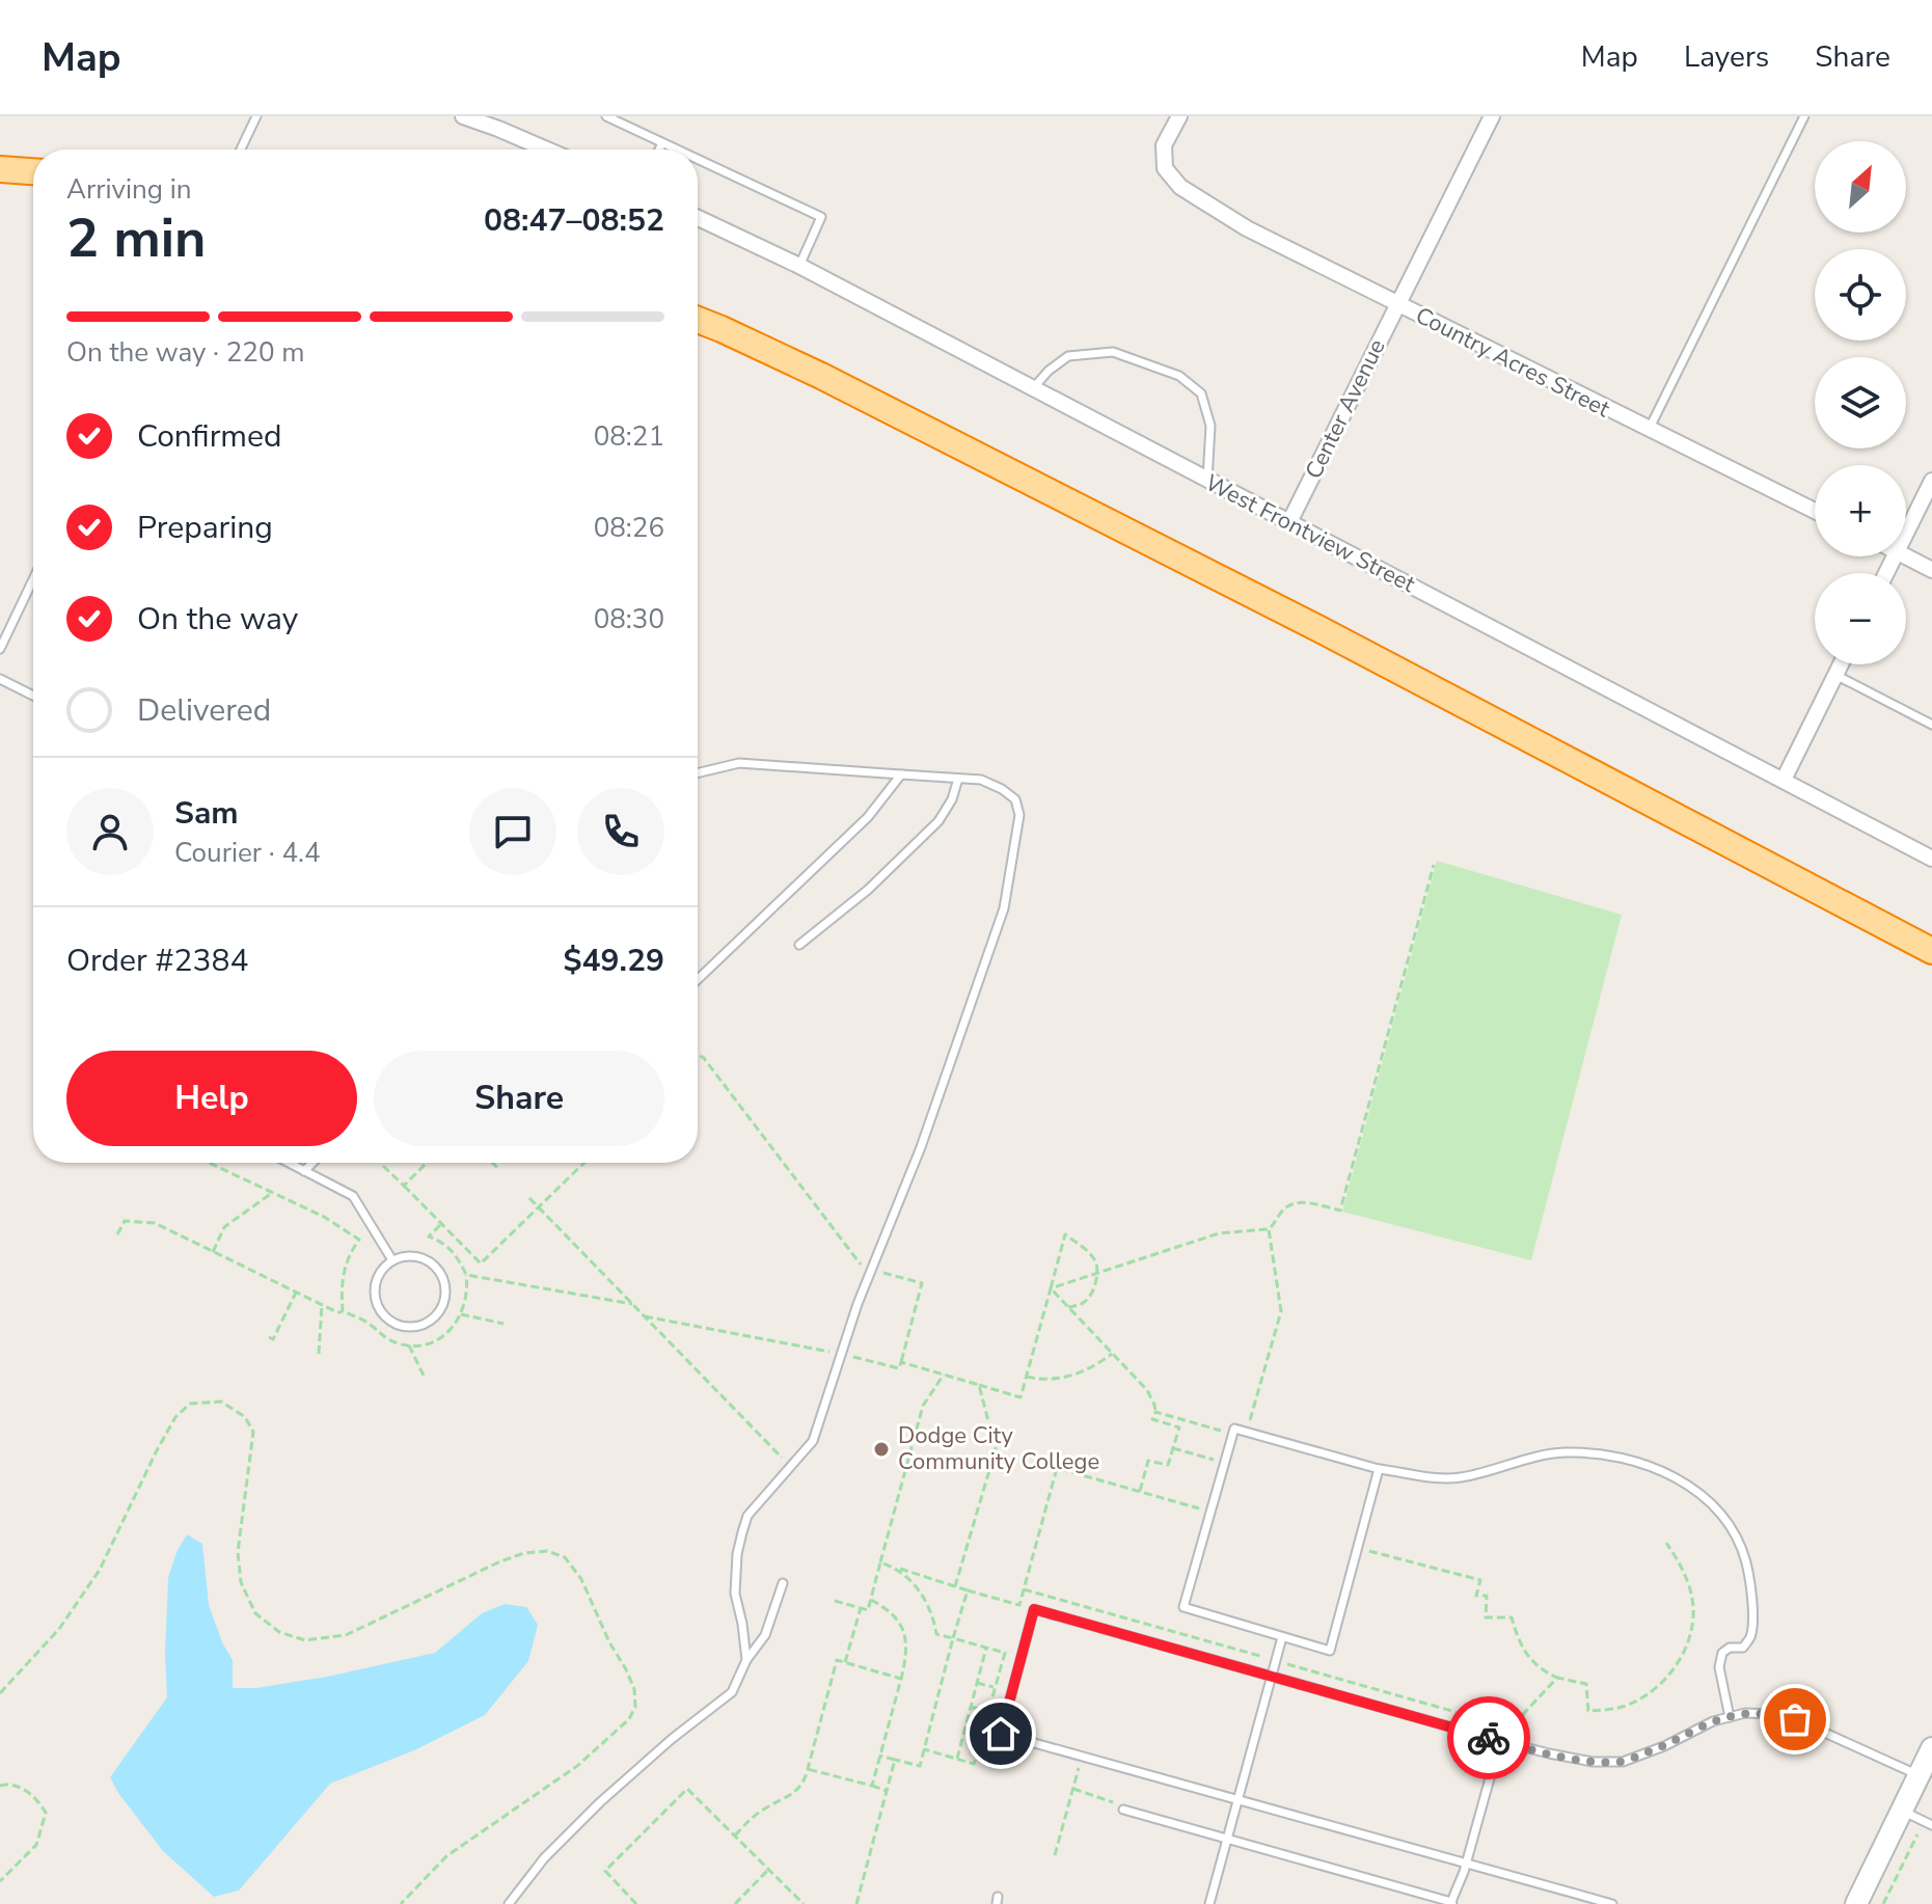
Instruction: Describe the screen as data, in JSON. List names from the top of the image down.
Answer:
{
  "streets": {
    "street": ["Country Acres Street", "Center Avenue", "West Frontview Street"]
  },
  "crossings": [
    ["Country Acres Street", "Center Avenue"],
    ["Center Avenue", "West Frontview Street"]
  ],
  "places": ["Dodge City Community College"],
  "north": "top right",
  "page": {
    "header": "Map",
    "nav": ["Map", "Layers", "Share"],
    "map_buttons": ["+", "−"],
    "heading": ["2 min", "Arriving in", "08:47–08:52"],
    "panel": [
      "Sam",
      "Courier · 4.4",
      "Order #2384",
      "$49.29"
    ],
    "bar": "On the way · 220 m",
    "list": [
      ["Confirmed", "08:21"],
      ["Preparing", "08:26"],
      ["On the way", "08:30"],
      "Delivered"
    ],
    "buttons": ["Help", "Share"]
  }
}
